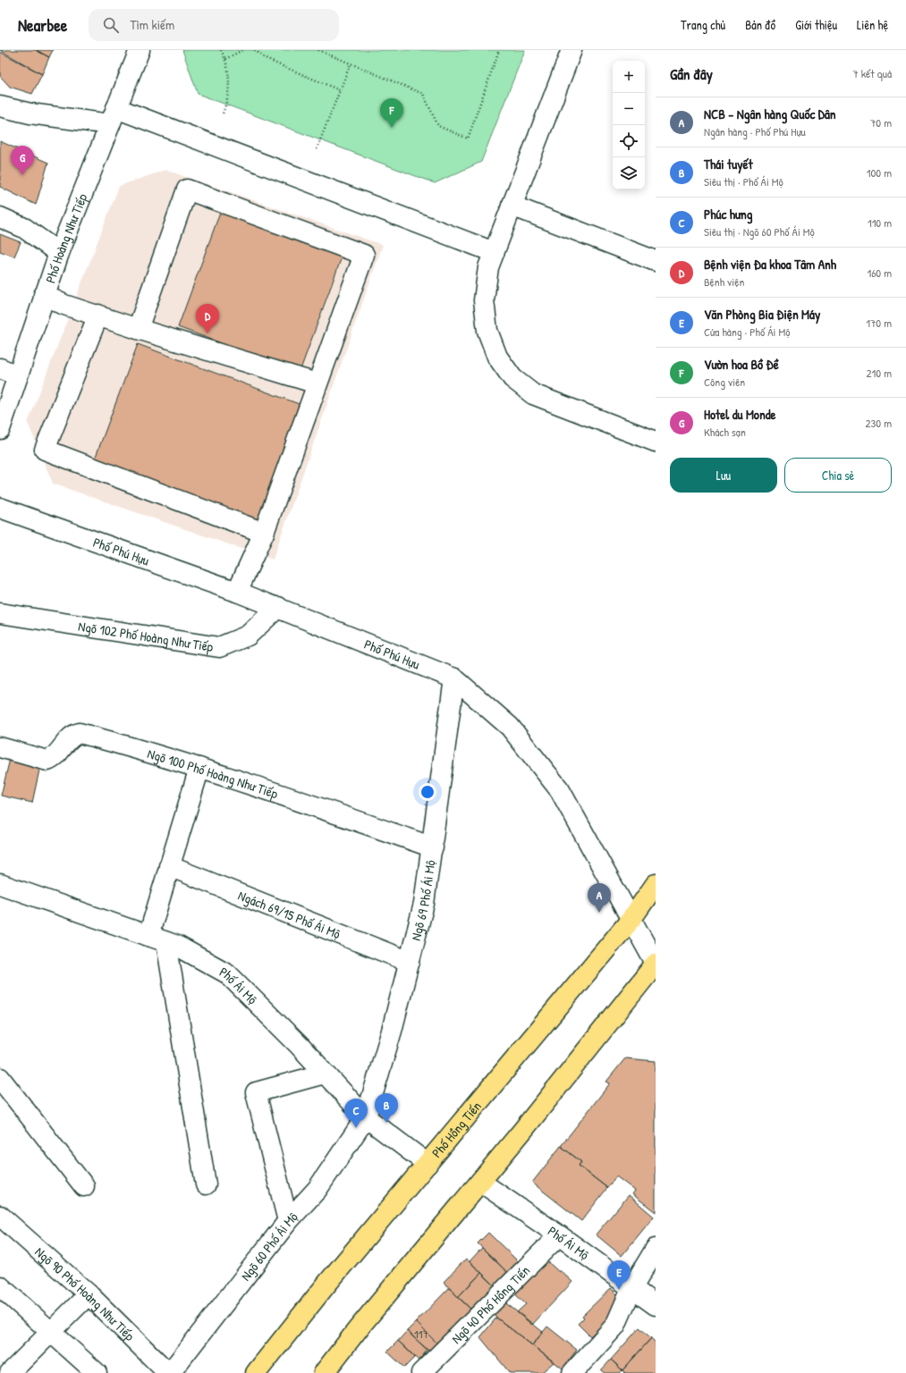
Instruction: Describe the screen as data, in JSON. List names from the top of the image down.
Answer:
{
  "streets": {
    "main road": ["Phố Hồng Tiến"],
    "street": [
      "Phố Hoàng Như Tiếp",
      "Phố Phú Hựu",
      "Ngõ 102 Phố Hoàng Như Tiếp",
      "Ngõ 100 Phố Hoàng Như Tiếp",
      "Ngõ 69 Phố Ái Mộ",
      "Ngách 69/15 Phố Ái Mộ",
      "Phố Ái Mộ",
      "Ngõ 60 Phố Ái Mộ",
      "Ngõ 90 Phố Hoàng Như Tiếp",
      "Ngõ 40 Phố Hồng Tiến"
    ]
  },
  "crossings": [
    ["Phố Phú Hựu", "Ngõ 102 Phố Hoàng Như Tiếp"],
    ["Phố Phú Hựu", "Ngõ 69 Phố Ái Mộ"],
    ["Phố Phú Hựu", "Phố Hồng Tiến"],
    ["Ngõ 100 Phố Hoàng Như Tiếp", "Ngõ 69 Phố Ái Mộ"],
    ["Ngõ 69 Phố Ái Mộ", "Ngách 69/15 Phố Ái Mộ"],
    ["Ngõ 69 Phố Ái Mộ", "Phố Ái Mộ"],
    ["Ngõ 69 Phố Ái Mộ", "Ngõ 60 Phố Ái Mộ"],
    ["Phố Ái Mộ", "Phố Hồng Tiến"],
    ["Phố Ái Mộ", "Ngõ 60 Phố Ái Mộ"],
    ["Phố Ái Mộ", "Ngõ 40 Phố Hồng Tiến"],
    ["Ngõ 60 Phố Ái Mộ", "Ngõ 90 Phố Hoàng Như Tiếp"]
  ],
  "house_numbers": ["117"],
  "page": {
    "header": "Nearbee",
    "search": "Tìm kiếm",
    "nav": [
      "Trang chủ",
      "Bản đồ",
      "Giới thiệu",
      "Liên hệ"
    ],
    "heading": ["Gần đây", "7 kết quả"],
    "map_buttons": ["+", "−"],
    "list": [
      {
        "mark": "A",
        "name": "NCB - Ngân hàng Quốc Dân",
        "note": "Ngân hàng · Phố Phú Hựu",
        "value": "70 m"
      },
      {
        "mark": "B",
        "name": "Thái tuyết",
        "note": "Siêu thị · Phố Ái Mộ",
        "value": "100 m"
      },
      {
        "mark": "C",
        "name": "Phúc hưng",
        "note": "Siêu thị · Ngõ 60 Phố Ái Mộ",
        "value": "110 m"
      },
      {
        "mark": "D",
        "name": "Bệnh viện Đa khoa Tâm Anh",
        "note": "Bệnh viện",
        "value": "160 m"
      },
      {
        "mark": "E",
        "name": "Văn Phòng Bia Điện Máy",
        "note": "Cửa hàng · Phố Ái Mộ",
        "value": "170 m"
      },
      {
        "mark": "F",
        "name": "Vườn hoa Bồ Đề",
        "note": "Công viên",
        "value": "210 m"
      },
      {
        "mark": "G",
        "name": "Hotel du Monde",
        "note": "Khách sạn",
        "value": "230 m"
      }
    ],
    "pins": [
      "F",
      "G",
      "D",
      "A",
      "B",
      "C",
      "E"
    ],
    "buttons": ["Lưu", "Chia sẻ"]
  }
}
